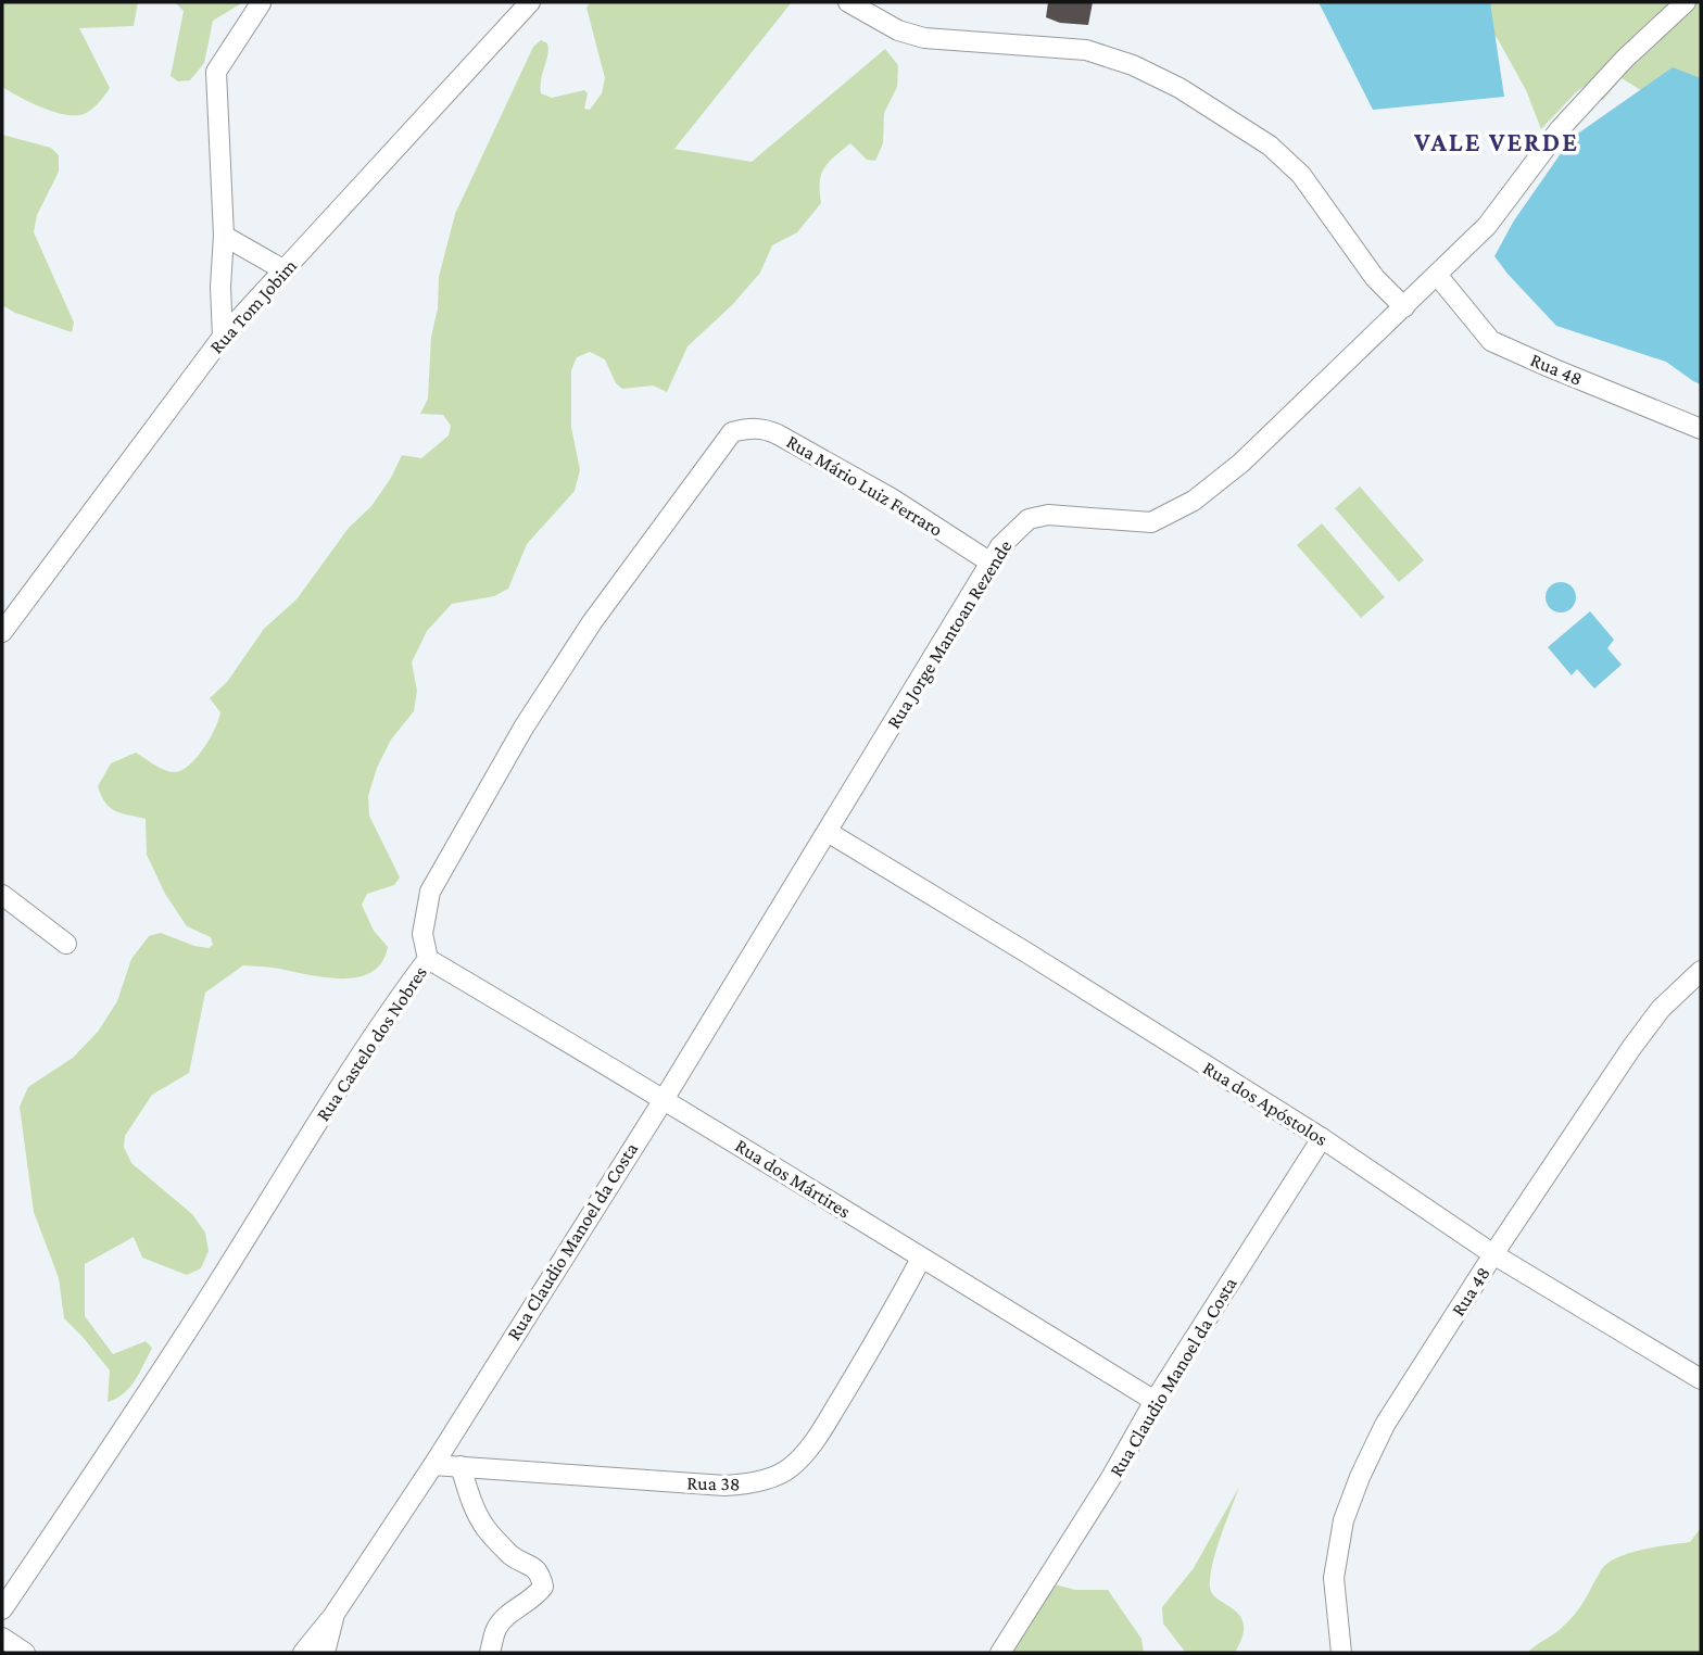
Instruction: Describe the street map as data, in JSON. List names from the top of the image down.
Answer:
{
  "streets": {
    "street": [
      "Rua Tom Jobim",
      "Rua 48",
      "Rua Mário Luiz Ferraro",
      "Rua Jorge Mantoan Rezende",
      "Rua Castelo dos Nobres",
      "Rua dos Apóstolos",
      "Rua dos Mártires",
      "Rua Claudio Manoel da Costa",
      "Rua 38"
    ]
  },
  "crossings": [
    ["Rua 48", "Rua dos Apóstolos"],
    ["Rua Mário Luiz Ferraro", "Rua Jorge Mantoan Rezende"],
    ["Rua Mário Luiz Ferraro", "Rua Castelo dos Nobres"],
    ["Rua Jorge Mantoan Rezende", "Rua dos Apóstolos"],
    ["Rua Jorge Mantoan Rezende", "Rua Claudio Manoel da Costa"],
    ["Rua Castelo dos Nobres", "Rua dos Mártires"],
    ["Rua dos Apóstolos", "Rua Claudio Manoel da Costa"],
    ["Rua dos Mártires", "Rua Claudio Manoel da Costa"],
    ["Rua dos Mártires", "Rua 38"],
    ["Rua Claudio Manoel da Costa", "Rua 38"]
  ],
  "districts": ["VALE VERDE"]
}
